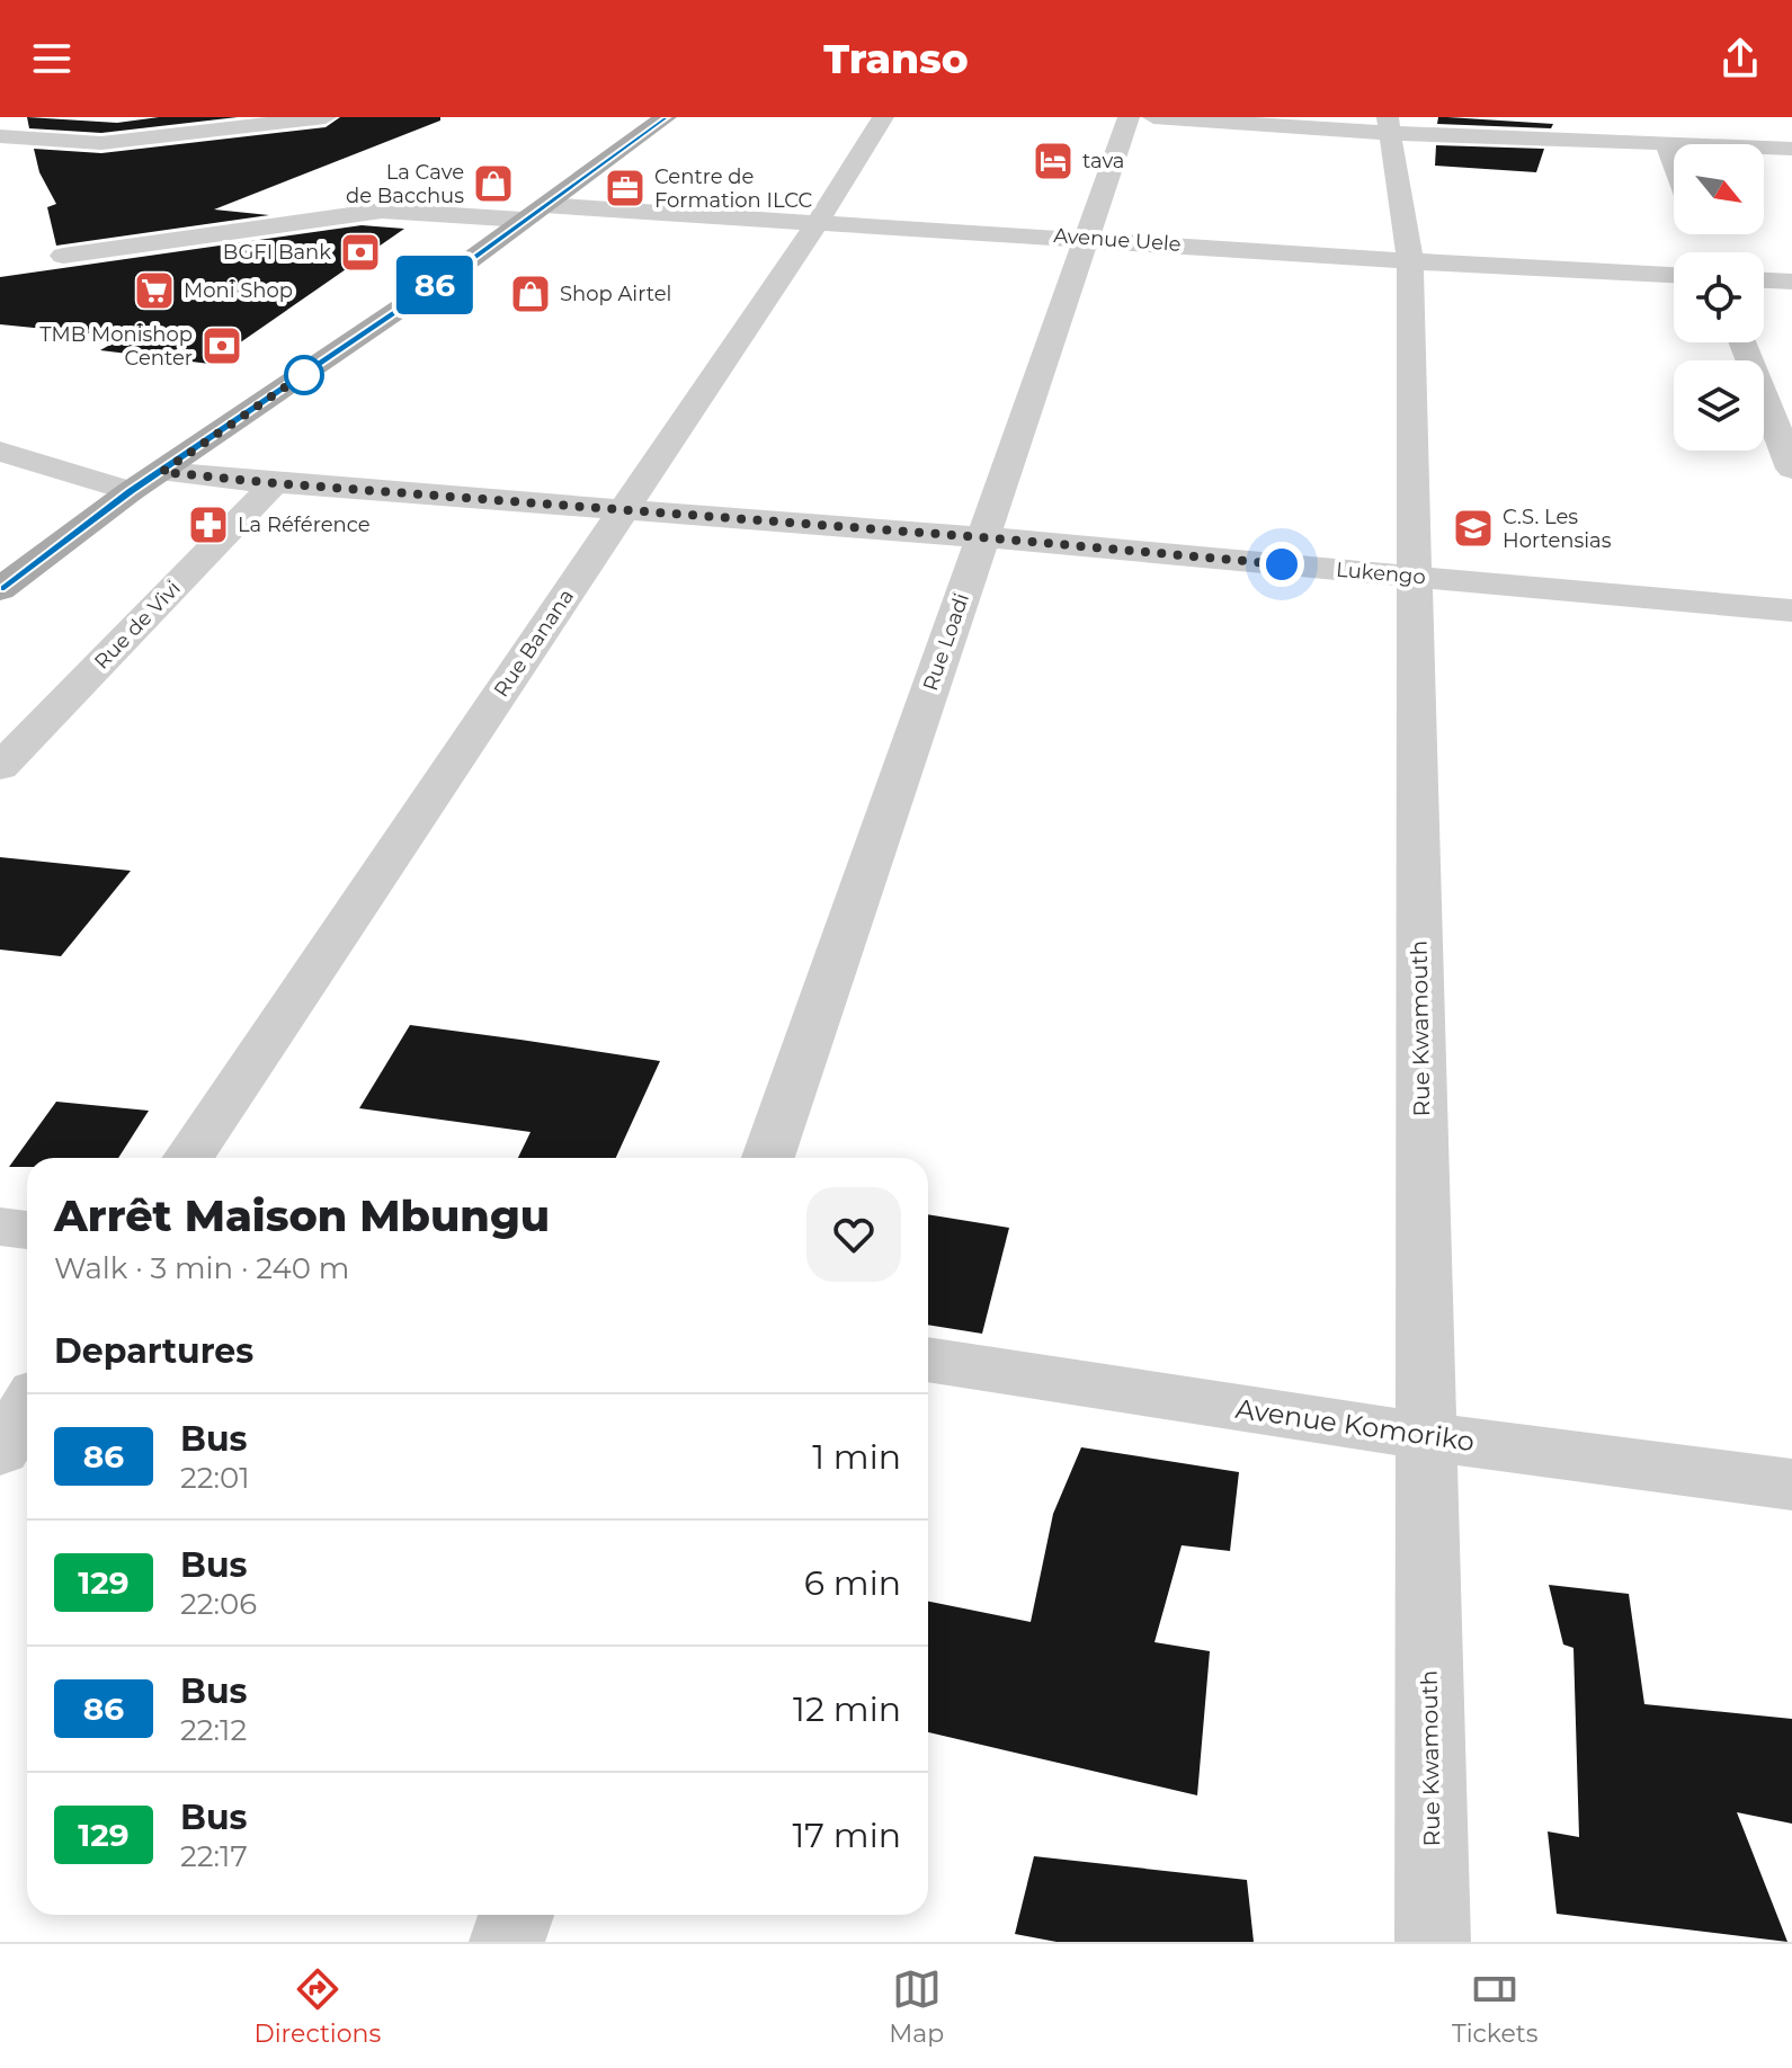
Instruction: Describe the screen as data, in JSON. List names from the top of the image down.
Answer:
{
  "streets": {
    "street": [
      "Avenue Uele",
      "Lukengo",
      "Rue de Vivi",
      "Rue Loadi",
      "Rue Banana",
      "Rue Kwamouth",
      "Avenue Komoriko"
    ]
  },
  "crossings": [
    ["Avenue Uele", "Rue Loadi"],
    ["Avenue Uele", "Rue Banana"],
    ["Avenue Uele", "Rue Kwamouth"],
    ["Lukengo", "Rue de Vivi"],
    ["Lukengo", "Rue Loadi"],
    ["Lukengo", "Rue Banana"],
    ["Lukengo", "Rue Kwamouth"],
    ["Rue Kwamouth", "Avenue Komoriko"]
  ],
  "places": {
    "hotel": ["tava"],
    "shop": ["La Cave de Bacchus", "Shop Airtel"],
    "office": ["Centre de Formation ILCC"],
    "bank": ["BGFI Bank", "TMB Monishop Center"],
    "supermarket": ["Moni Shop"],
    "pharmacy": ["La Référence"],
    "school or university": ["C.S. Les Hortensias"]
  },
  "lines": ["bus line 86"],
  "north": "bottom right",
  "page": {
    "header": "Transo",
    "on_map": "86",
    "heading": [
      ["Arrêt Maison Mbungu", "Walk · 3 min · 240 m"],
      "Departures"
    ],
    "list": [
      {
        "mark": "86",
        "name": "Bus",
        "note": "22:01",
        "value": "1 min"
      },
      {
        "mark": "129",
        "name": "Bus",
        "note": "22:06",
        "value": "6 min"
      },
      {
        "mark": "86",
        "name": "Bus",
        "note": "22:12",
        "value": "12 min"
      },
      {
        "mark": "129",
        "name": "Bus",
        "note": "22:17",
        "value": "17 min"
      }
    ],
    "tabs": ["Directions", "Map", "Tickets"]
  }
}
